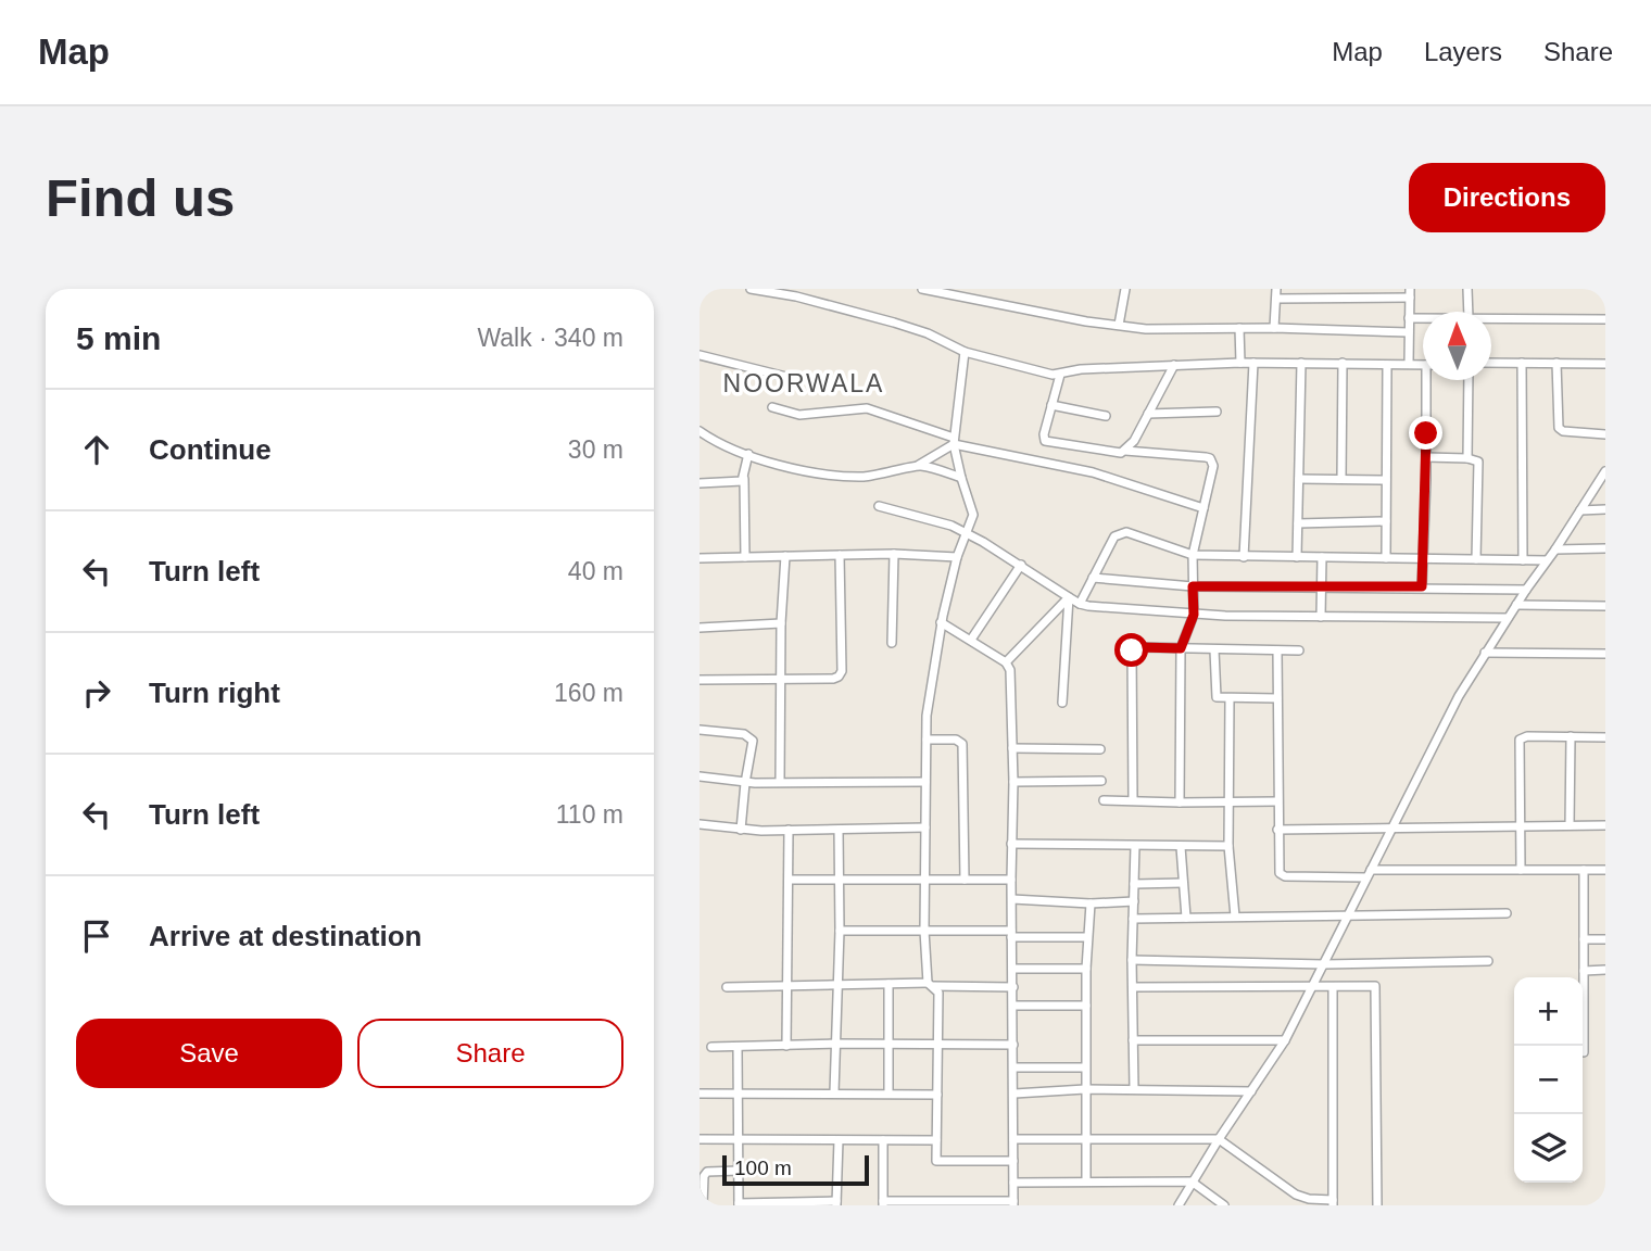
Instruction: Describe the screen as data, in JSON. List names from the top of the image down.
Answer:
{
  "districts": ["NOORWALA"],
  "scale_bar": "100 m",
  "north": "top",
  "page": {
    "header": "Map",
    "nav": ["Map", "Layers", "Share"],
    "buttons": [
      "Directions",
      ["Save", "Share"]
    ],
    "title": "Find us",
    "heading": ["5 min", "Walk · 340 m"],
    "list": [
      ["Continue", "30 m"],
      ["Turn left", "40 m"],
      ["Turn right", "160 m"],
      ["Turn left", "110 m"],
      "Arrive at destination"
    ],
    "map_buttons": ["+", "−"],
    "scale": "100 m"
  }
}
